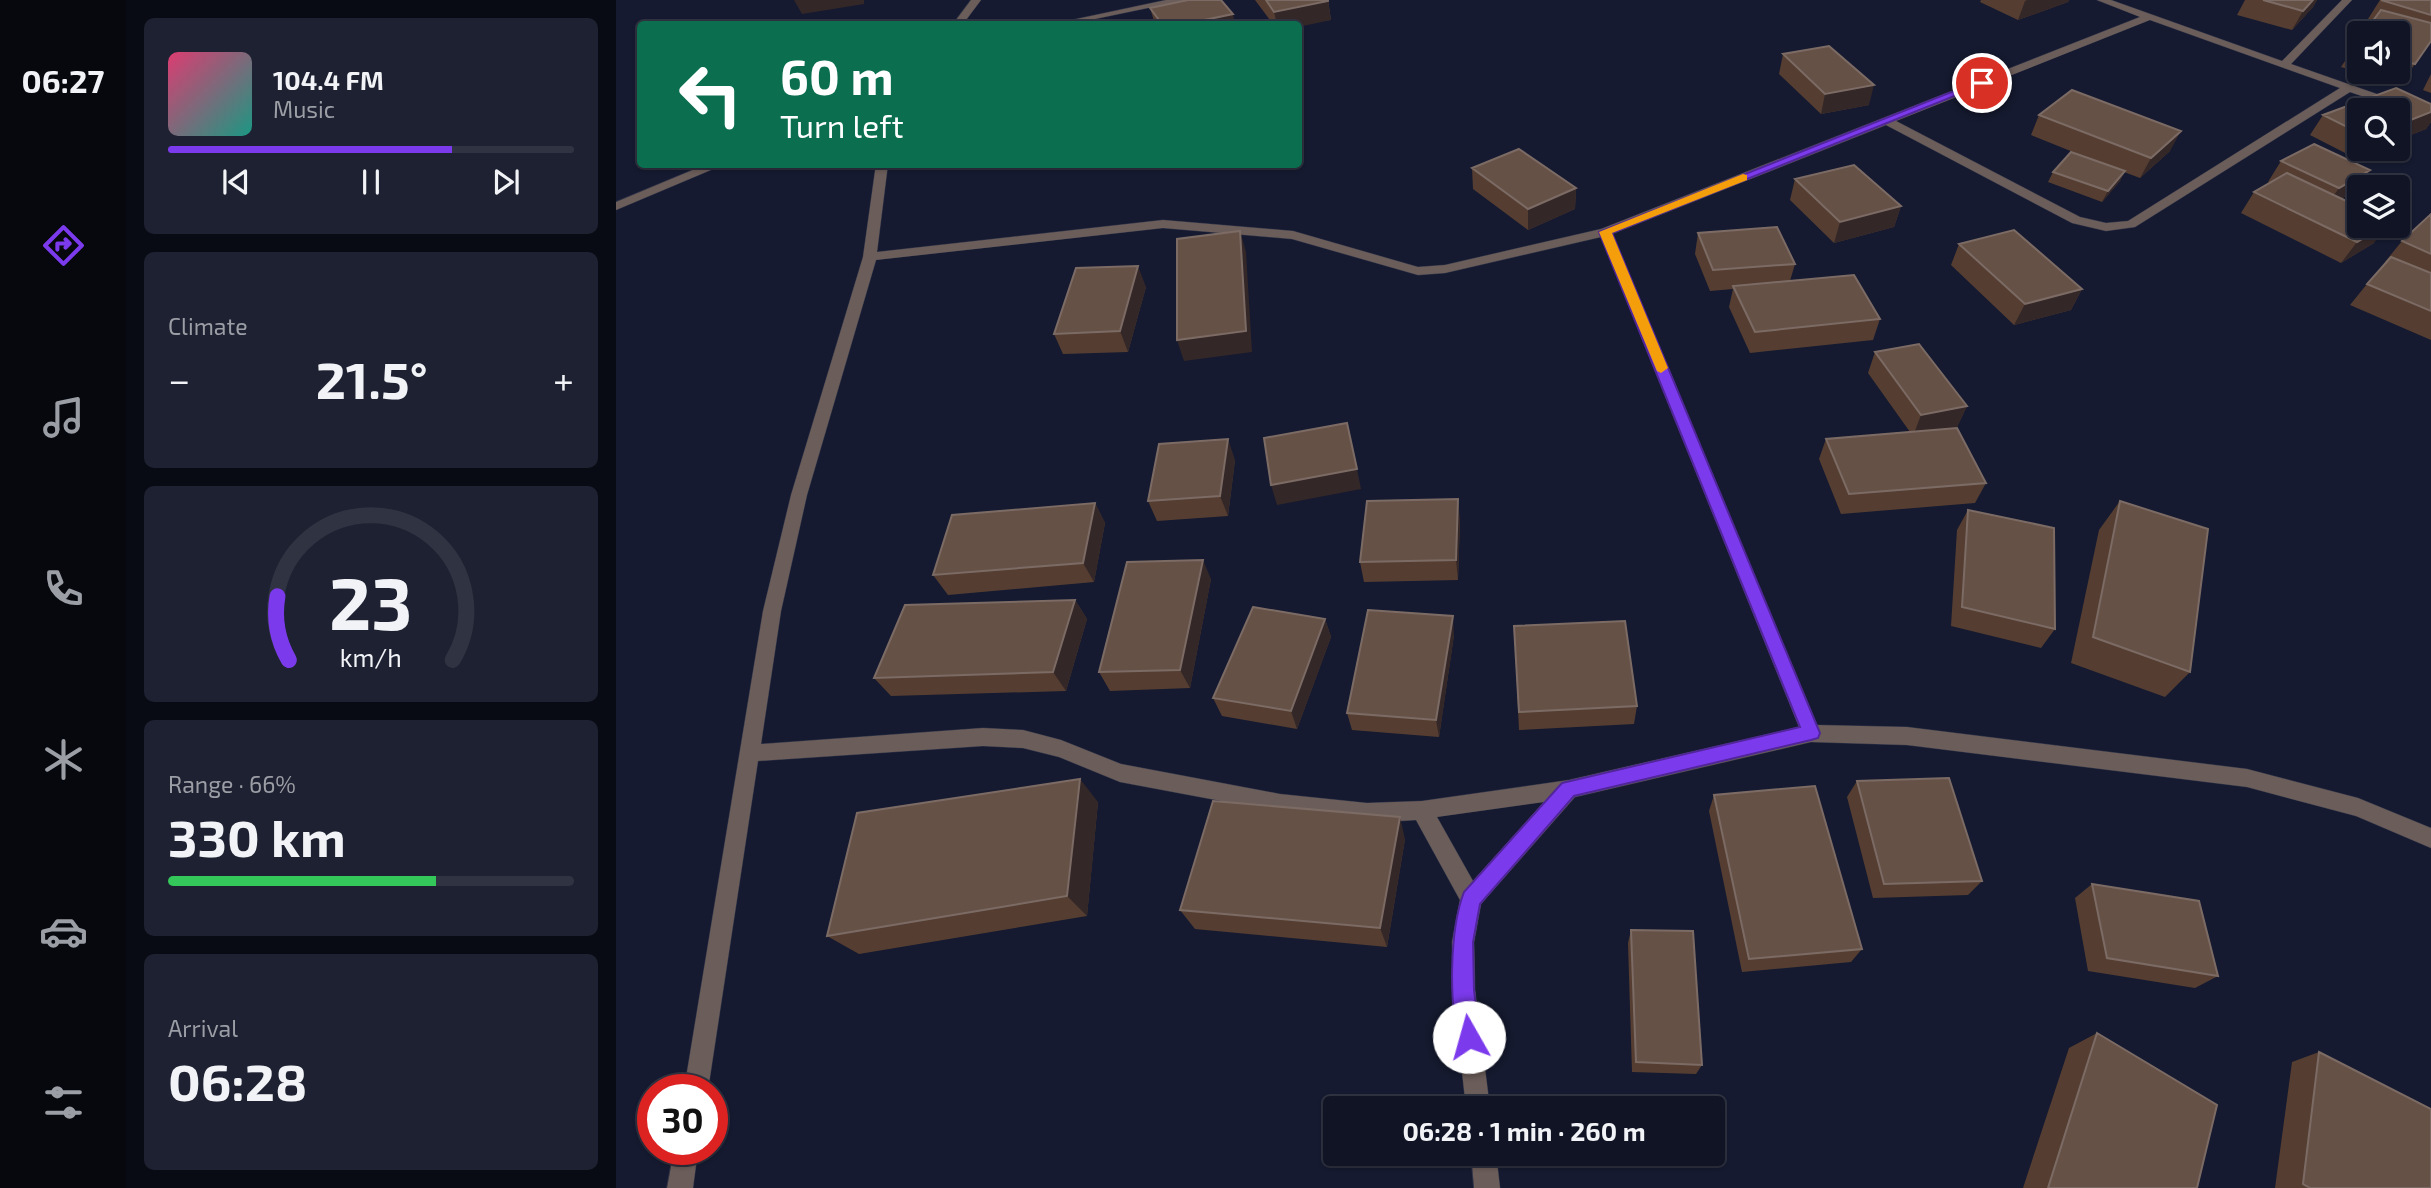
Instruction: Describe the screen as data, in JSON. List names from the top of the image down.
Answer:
{
  "page": {
    "tabs": "06:27",
    "turn": ["60 m", "Turn left"],
    "song": ["104.4 FM", "Music"],
    "tile": [
      "Climate",
      ["Range · 66%", "330 km"],
      ["Arrival", "06:28"]
    ],
    "heat": ["−", "21.5°", "+"],
    "limit": "30",
    "trip": "06:28 · 1 min · 260 m",
    "gauge": ["23", "km/h"]
  }
}
